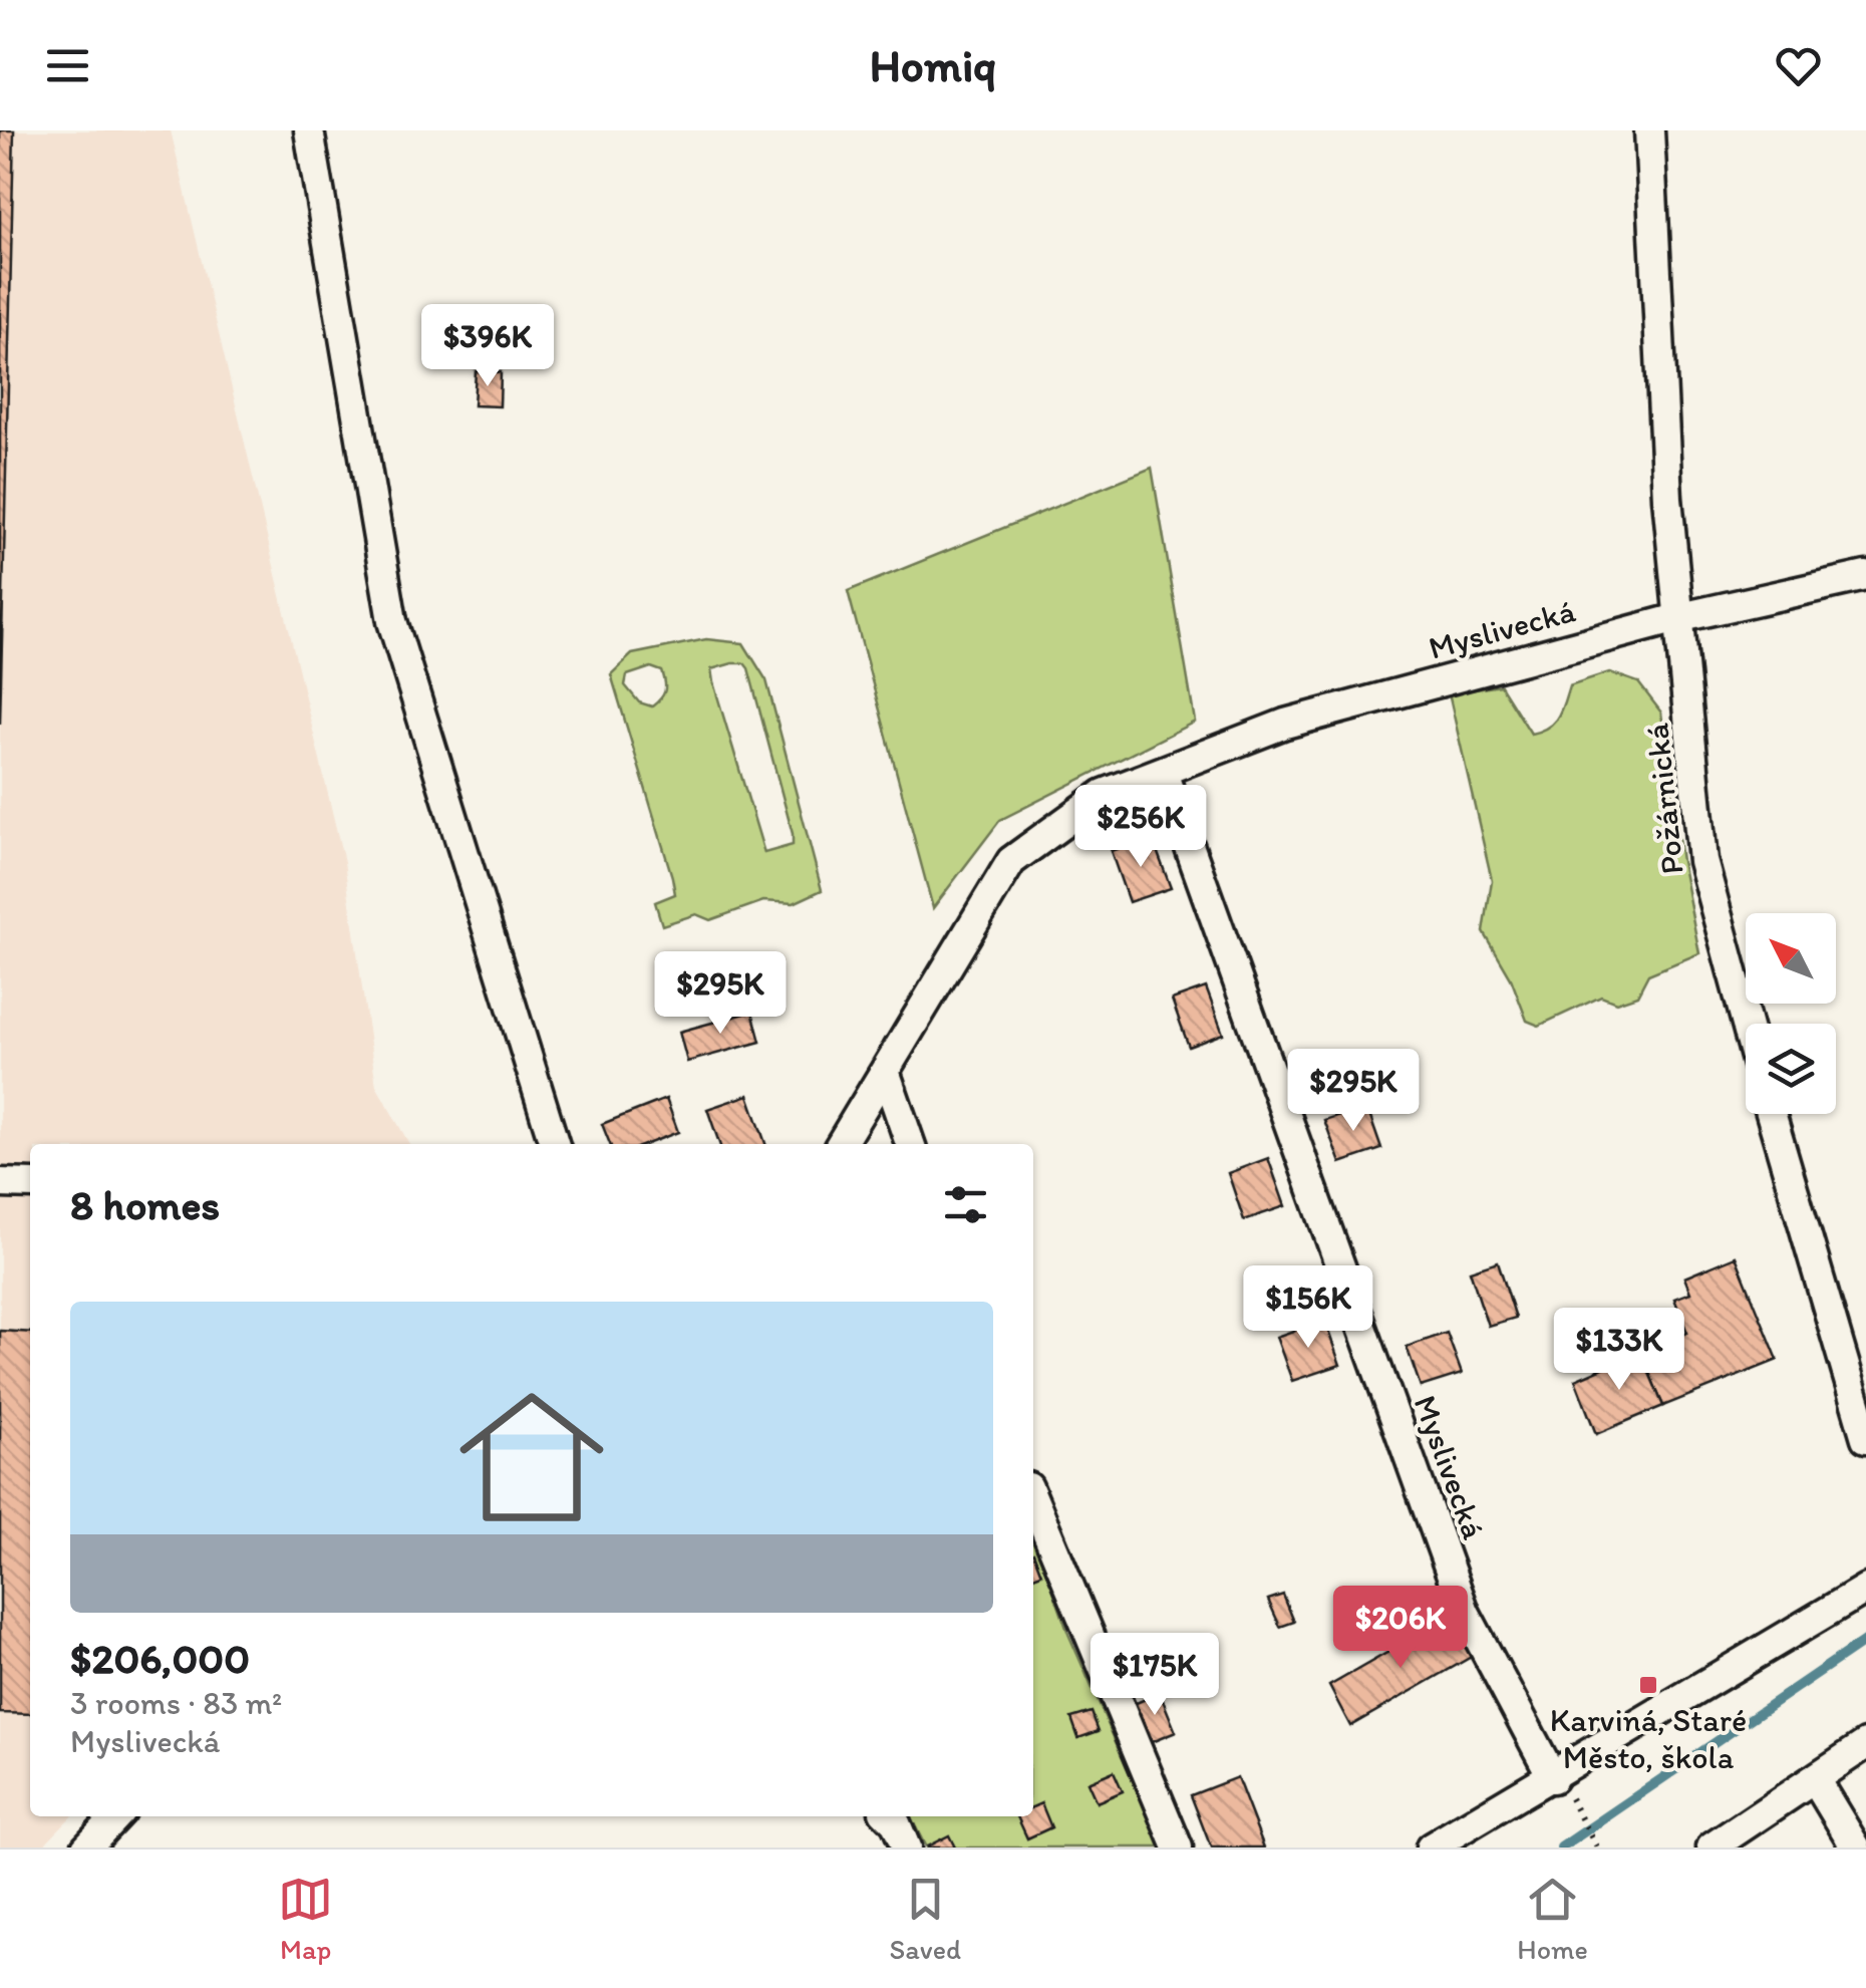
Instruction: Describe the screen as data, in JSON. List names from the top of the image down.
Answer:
{
  "streets": {
    "street": ["Myslivecká", "Požárnická"]
  },
  "crossings": [
    ["Myslivecká", "Požárnická"]
  ],
  "places": {
    "transit": ["Karviná, Staré Město, škola"]
  },
  "north": "top left",
  "page": {
    "header": "Homiq",
    "price": [
      "$396K",
      "$256K",
      "$295K",
      "$295K",
      "$156K",
      "$133K",
      "$206K",
      "$175K"
    ],
    "heading": "8 homes",
    "list": [
      {
        "name": "$206,000",
        "note": "3 rooms · 83 m² · Myslivecká"
      }
    ],
    "tabs": ["Map", "Saved", "Home"]
  }
}
